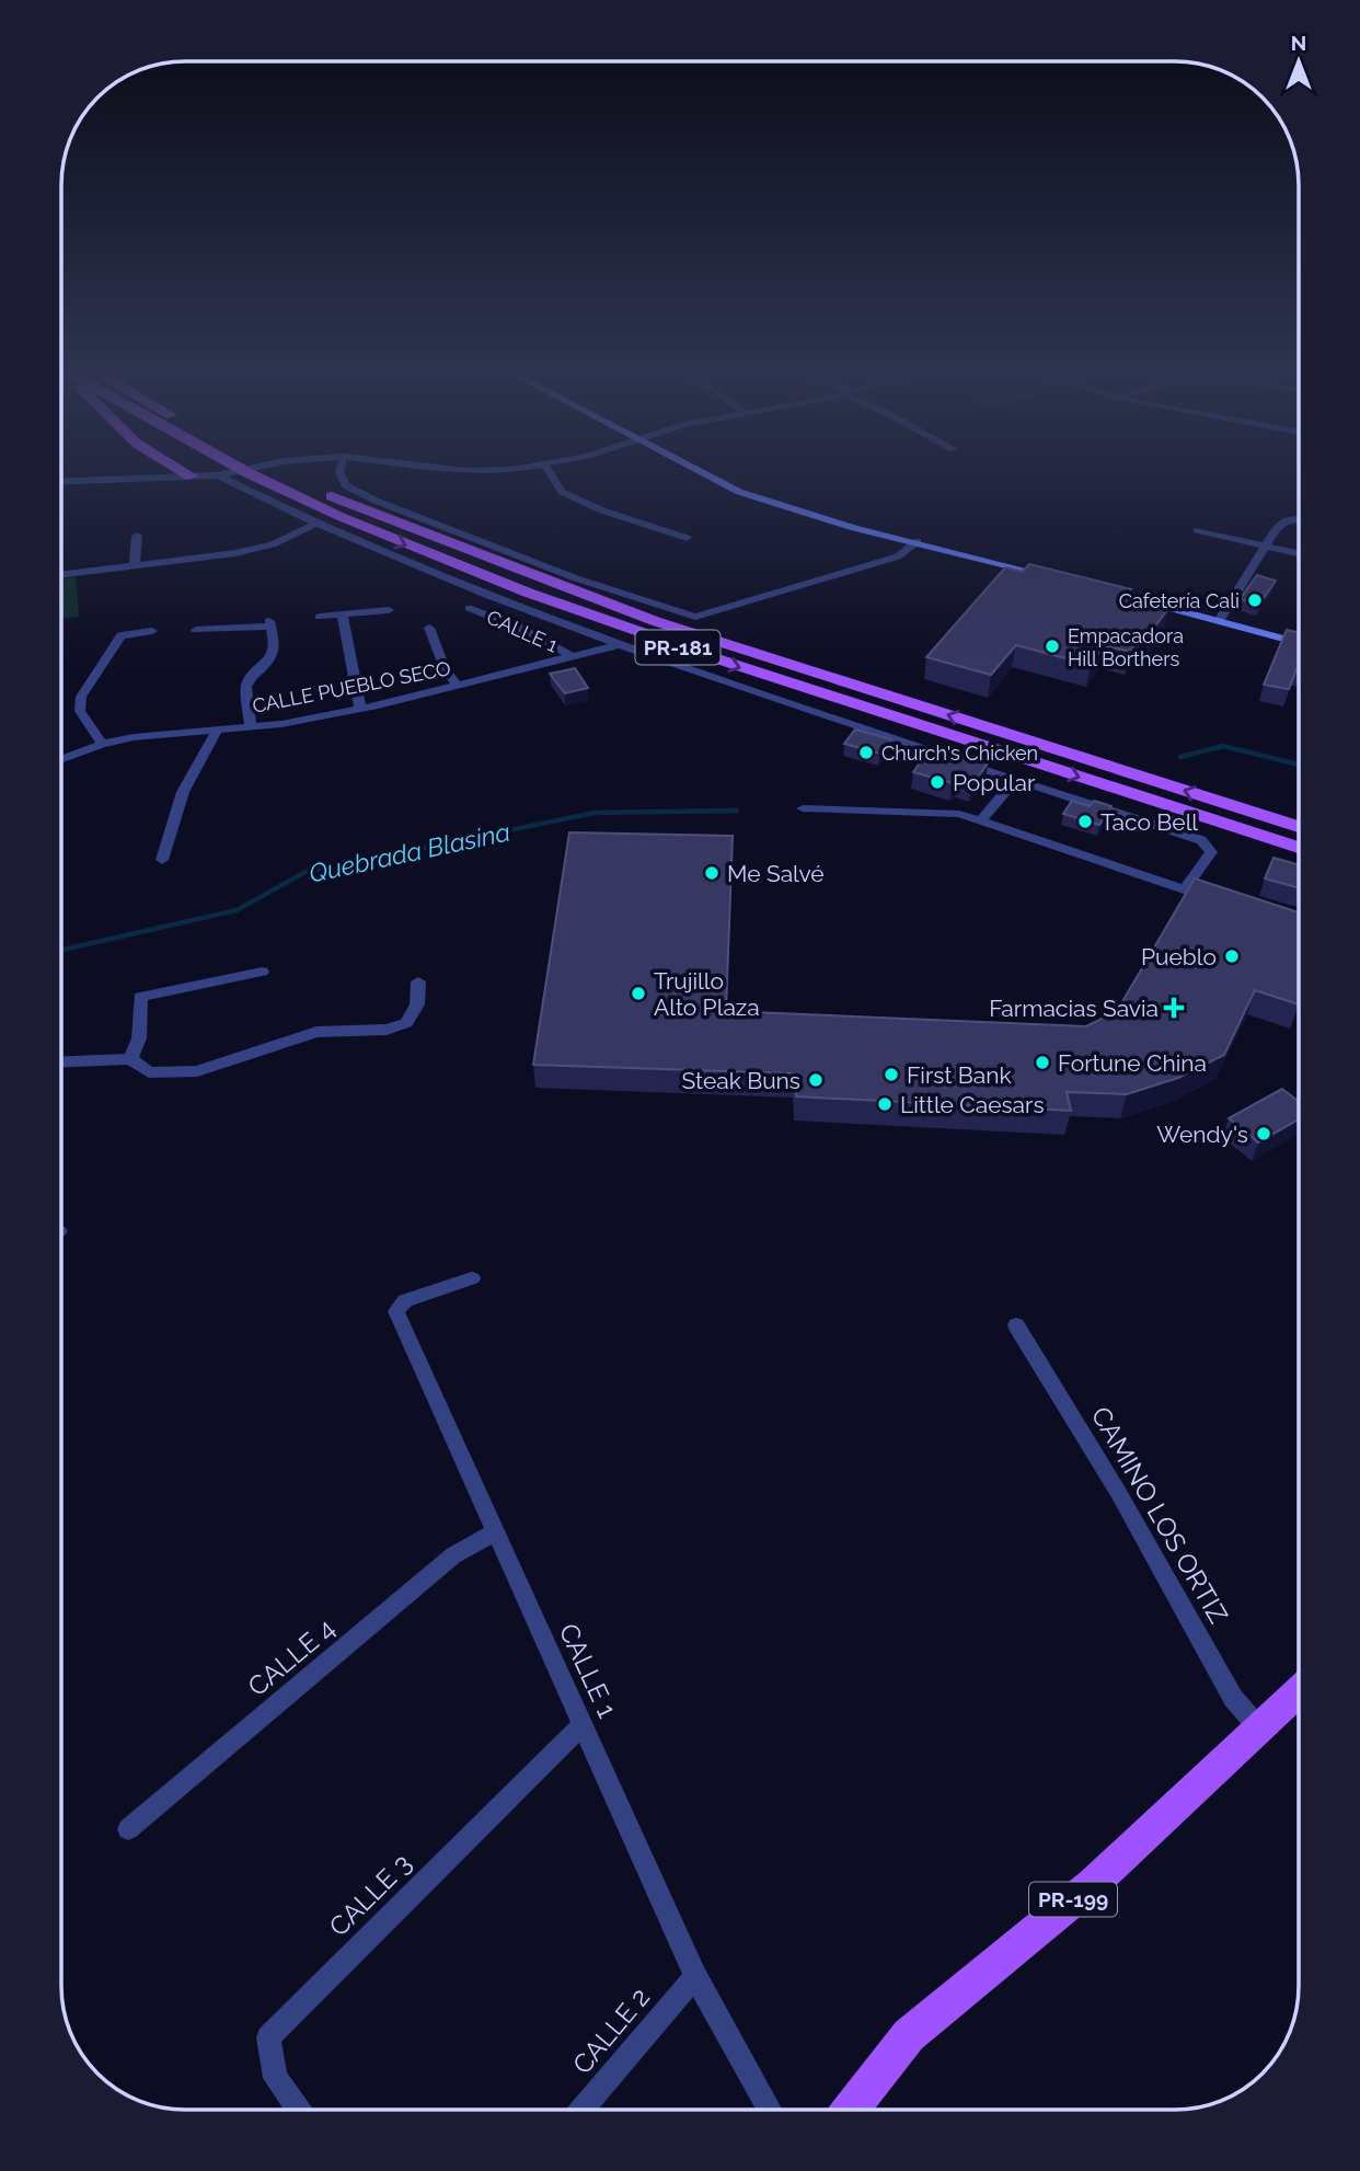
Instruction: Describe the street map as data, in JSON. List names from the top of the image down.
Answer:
{
  "streets": {
    "main road": ["PR-181", "PR-199"],
    "street": [
      "CALLE 1",
      "CALLE PUEBLO SECO",
      "CAMINO LOS ORTIZ",
      "CALLE 4",
      "CALLE 3",
      "CALLE 2"
    ]
  },
  "crossings": [
    ["CALLE 1", "CALLE PUEBLO SECO"],
    ["CALLE 1", "CALLE 4"],
    ["CALLE 1", "CALLE 3"],
    ["CALLE 1", "CALLE 2"],
    ["CAMINO LOS ORTIZ", "PR-199"]
  ],
  "water": ["Quebrada Blasina"],
  "places": {
    "other": [
      "Cafetería Cali",
      "Empacadora Hill Borthers",
      "Church's Chicken",
      "Popular",
      "Taco Bell",
      "Me Salvé",
      "Pueblo",
      "Trujillo Alto Plaza",
      "Fortune China",
      "First Bank",
      "Steak Buns",
      "Little Caesars",
      "Wendy's"
    ],
    "health": ["Farmacias Savia"]
  },
  "north": "top"
}
